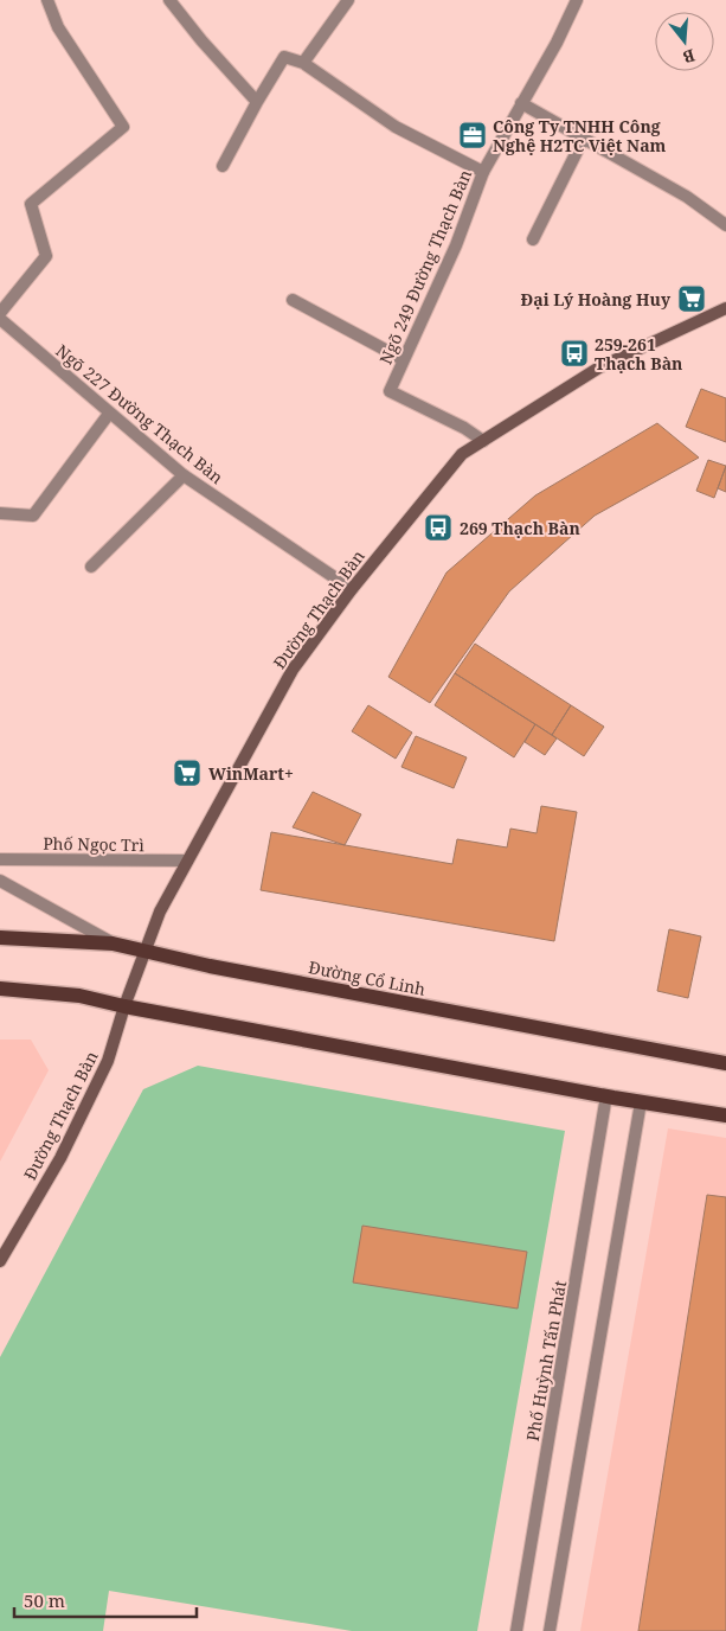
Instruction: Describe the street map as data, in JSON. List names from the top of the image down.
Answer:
{
  "streets": {
    "main road": ["Đường Thạch Bàn", "Đường Cổ Linh"],
    "street": [
      "Ngõ 249 Đường Thạch Bàn",
      "Ngõ 227 Đường Thạch Bàn",
      "Phố Ngọc Trì",
      "Phố Huỳnh Tấn Phát"
    ]
  },
  "crossings": [
    ["Ngõ 249 Đường Thạch Bàn", "Đường Thạch Bàn"],
    ["Ngõ 227 Đường Thạch Bàn", "Đường Thạch Bàn"],
    ["Đường Thạch Bàn", "Phố Ngọc Trì"],
    ["Đường Thạch Bàn", "Đường Cổ Linh"]
  ],
  "places": {
    "office": ["Công Ty TNHH Công Nghệ H2TC Việt Nam"],
    "supermarket": ["Đại Lý Hoàng Huy", "WinMart+"],
    "bus stop": ["259-261 Thạch Bàn", "269 Thạch Bàn"]
  },
  "scale_bar": "50 m",
  "north": "bottom"
}
